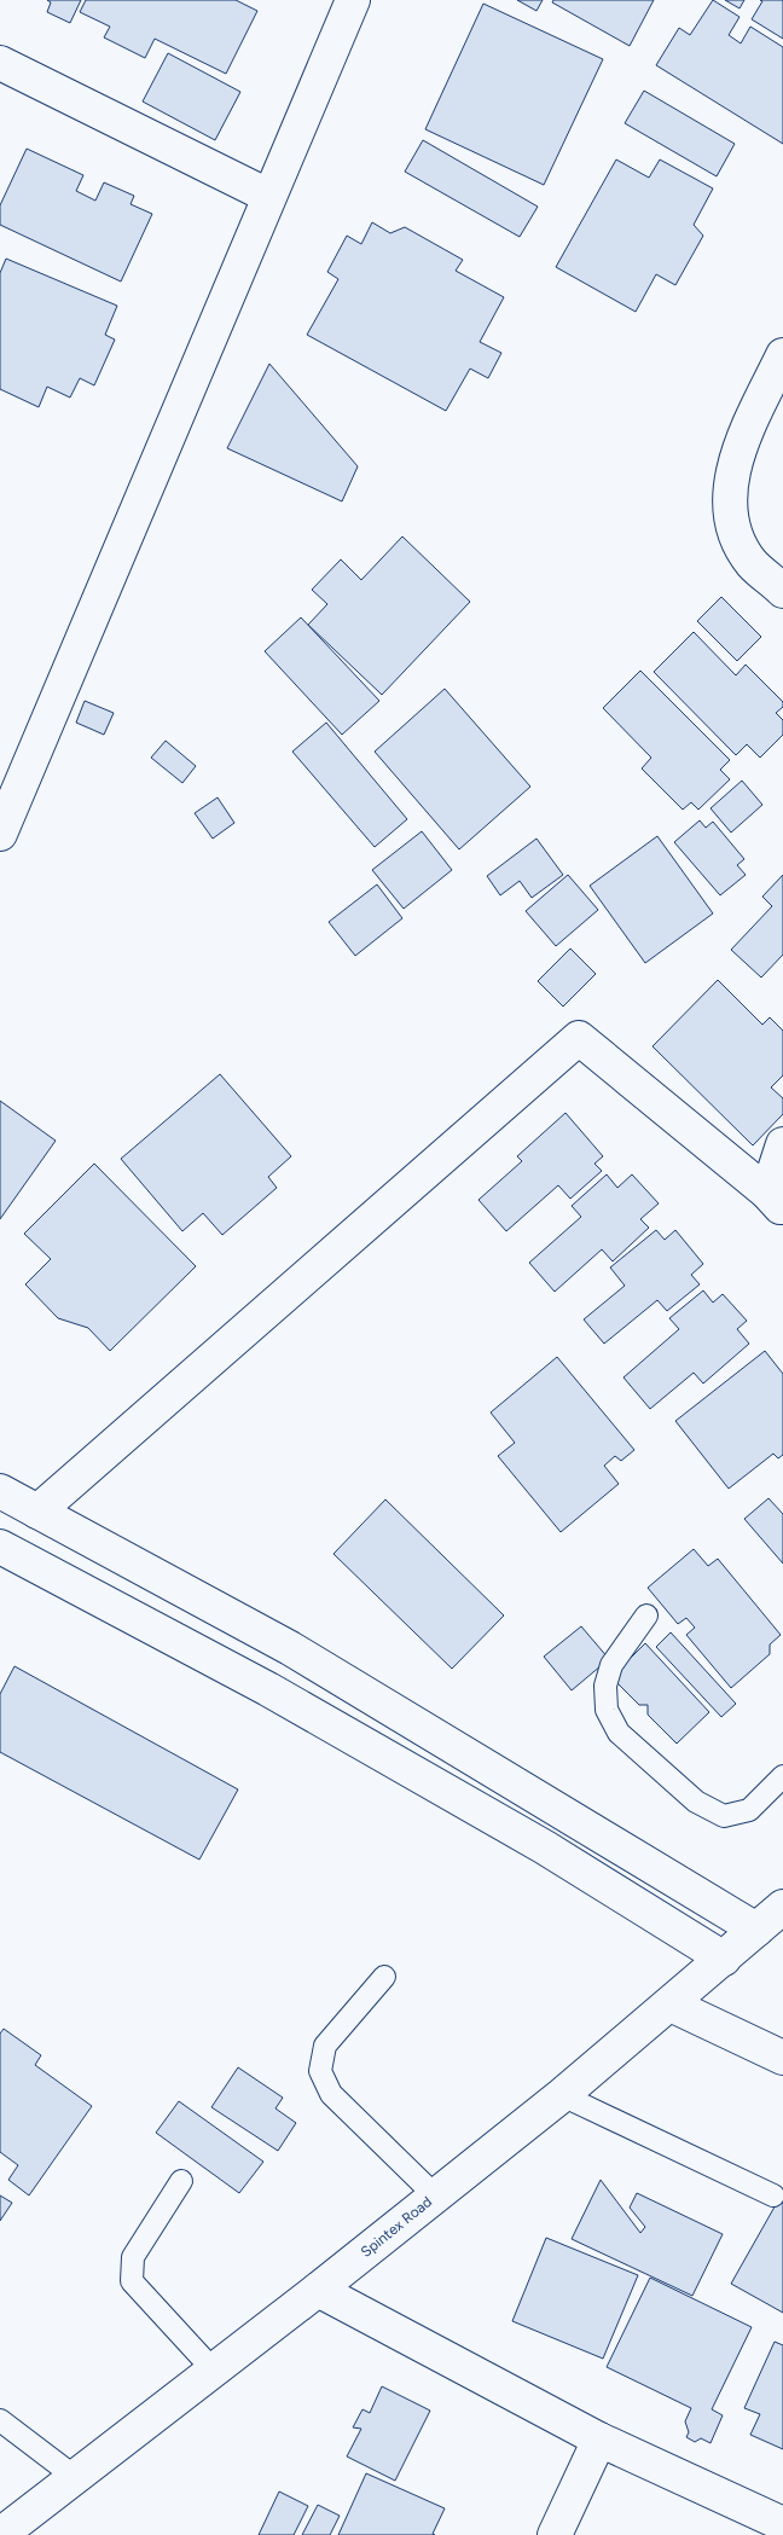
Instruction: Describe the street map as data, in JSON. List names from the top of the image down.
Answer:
{
  "streets": {
    "street": ["Spintex Road"]
  }
}
